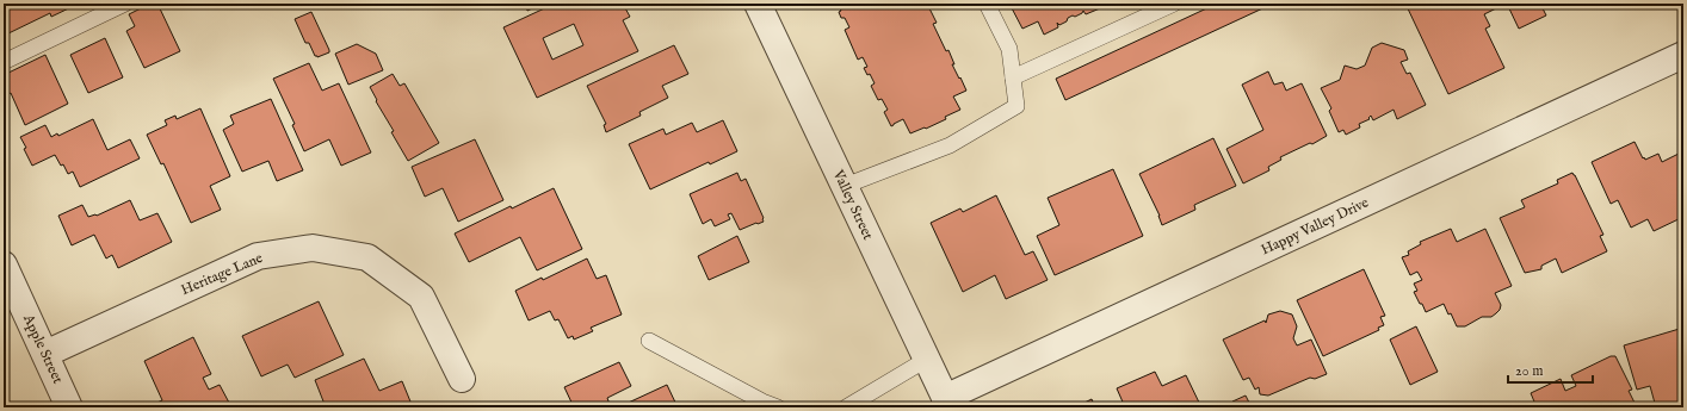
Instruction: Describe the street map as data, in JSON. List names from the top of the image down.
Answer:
{
  "streets": {
    "street": [
      "Valley Street",
      "Happy Valley Drive",
      "Heritage Lane",
      "Apple Street"
    ]
  },
  "crossings": [
    ["Valley Street", "Happy Valley Drive"],
    ["Heritage Lane", "Apple Street"]
  ],
  "scale_bar": "20 m"
}
